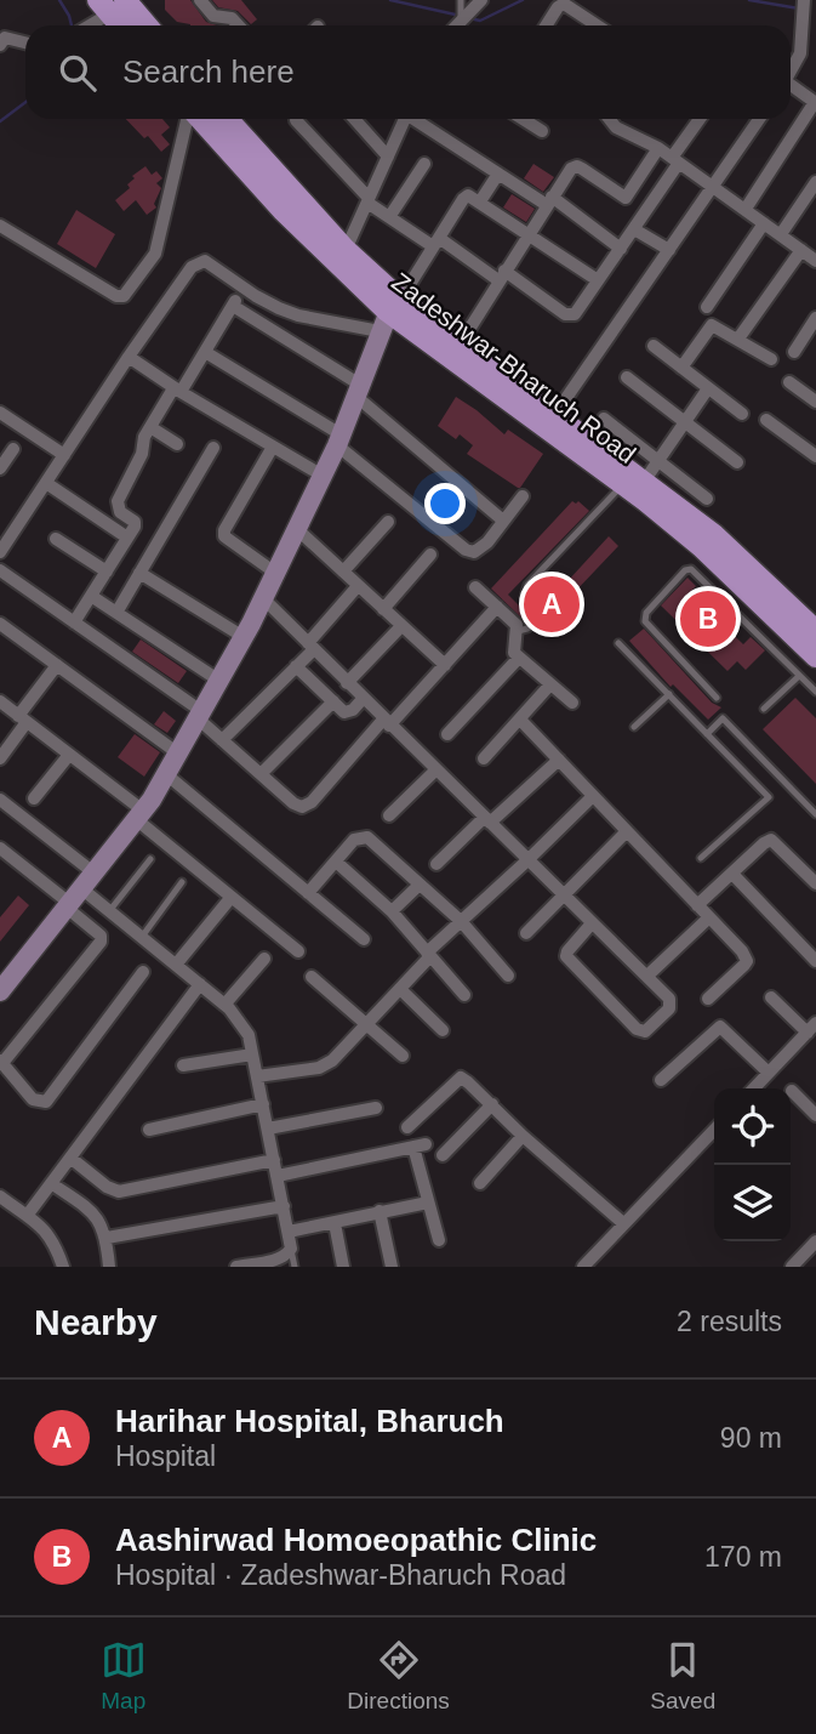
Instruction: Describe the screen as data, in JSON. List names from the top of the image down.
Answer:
{
  "streets": {
    "main road": ["Zadeshwar-Bharuch Road"]
  },
  "page": {
    "search": "Search here",
    "pins": ["A", "B"],
    "heading": ["Nearby", "2 results"],
    "list": [
      {
        "mark": "A",
        "name": "Harihar Hospital, Bharuch",
        "note": "Hospital",
        "value": "90 m"
      },
      {
        "mark": "B",
        "name": "Aashirwad Homoeopathic Clinic",
        "note": "Hospital · Zadeshwar-Bharuch Road",
        "value": "170 m"
      }
    ],
    "nav": ["Map", "Directions", "Saved"]
  }
}
